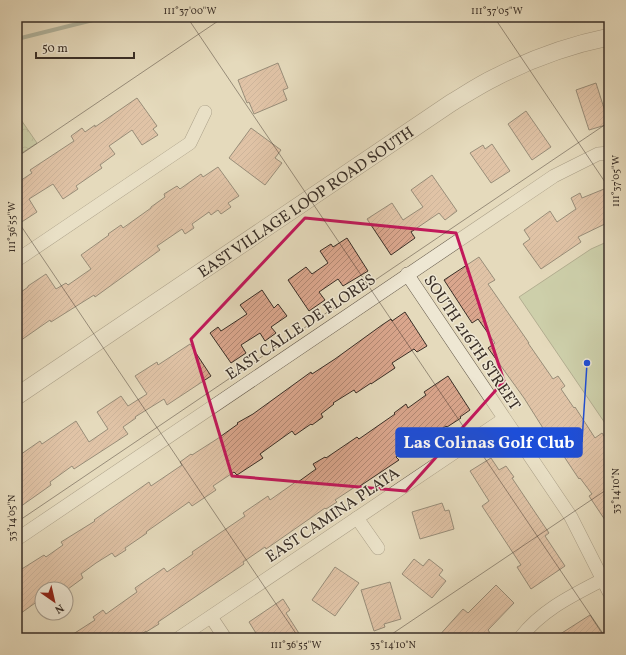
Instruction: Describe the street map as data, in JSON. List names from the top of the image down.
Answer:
{
  "streets": {
    "street": [
      "EAST VILLAGE LOOP ROAD SOUTH",
      "EAST CALLE DE FLORES",
      "SOUTH 216TH STREET",
      "EAST CAMINA PLATA"
    ]
  },
  "crossings": [
    ["EAST CALLE DE FLORES", "SOUTH 216TH STREET"],
    ["SOUTH 216TH STREET", "EAST CAMINA PLATA"]
  ],
  "places": ["Las Colinas Golf Club"],
  "scale_bar": "50 m",
  "north": "bottom right",
  "coordinates": [
    "111°37'00\"W",
    "111°37'05\"W",
    "111°36'55\"W",
    "33°14'10\"N",
    "33°14'05\"N"
  ]
}
